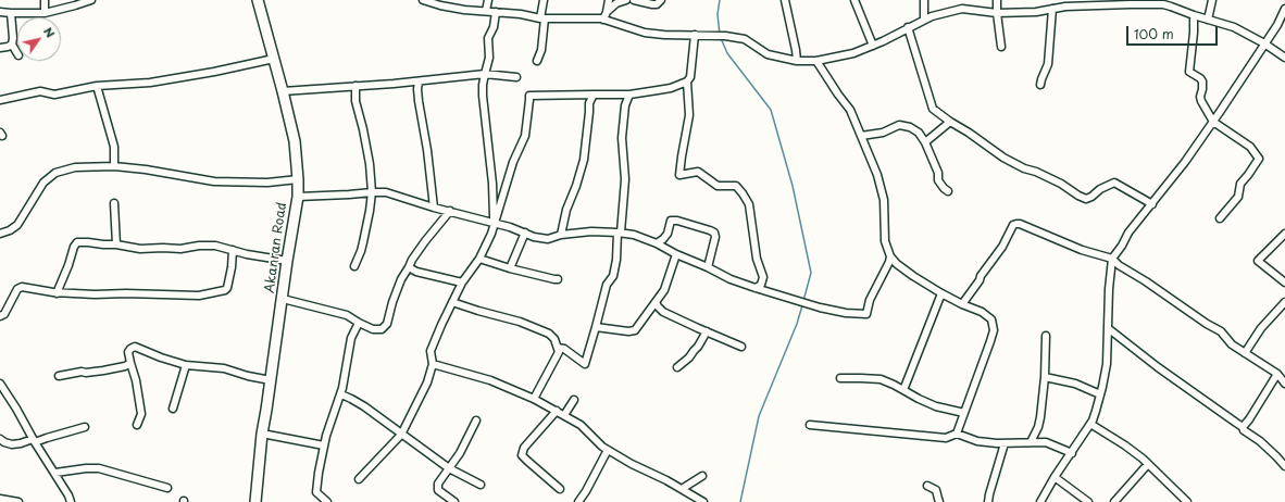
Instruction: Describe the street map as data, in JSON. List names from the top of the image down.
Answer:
{
  "streets": {
    "main road": ["Akanran Road"]
  },
  "scale_bar": "100 m",
  "north": "top right"
}
